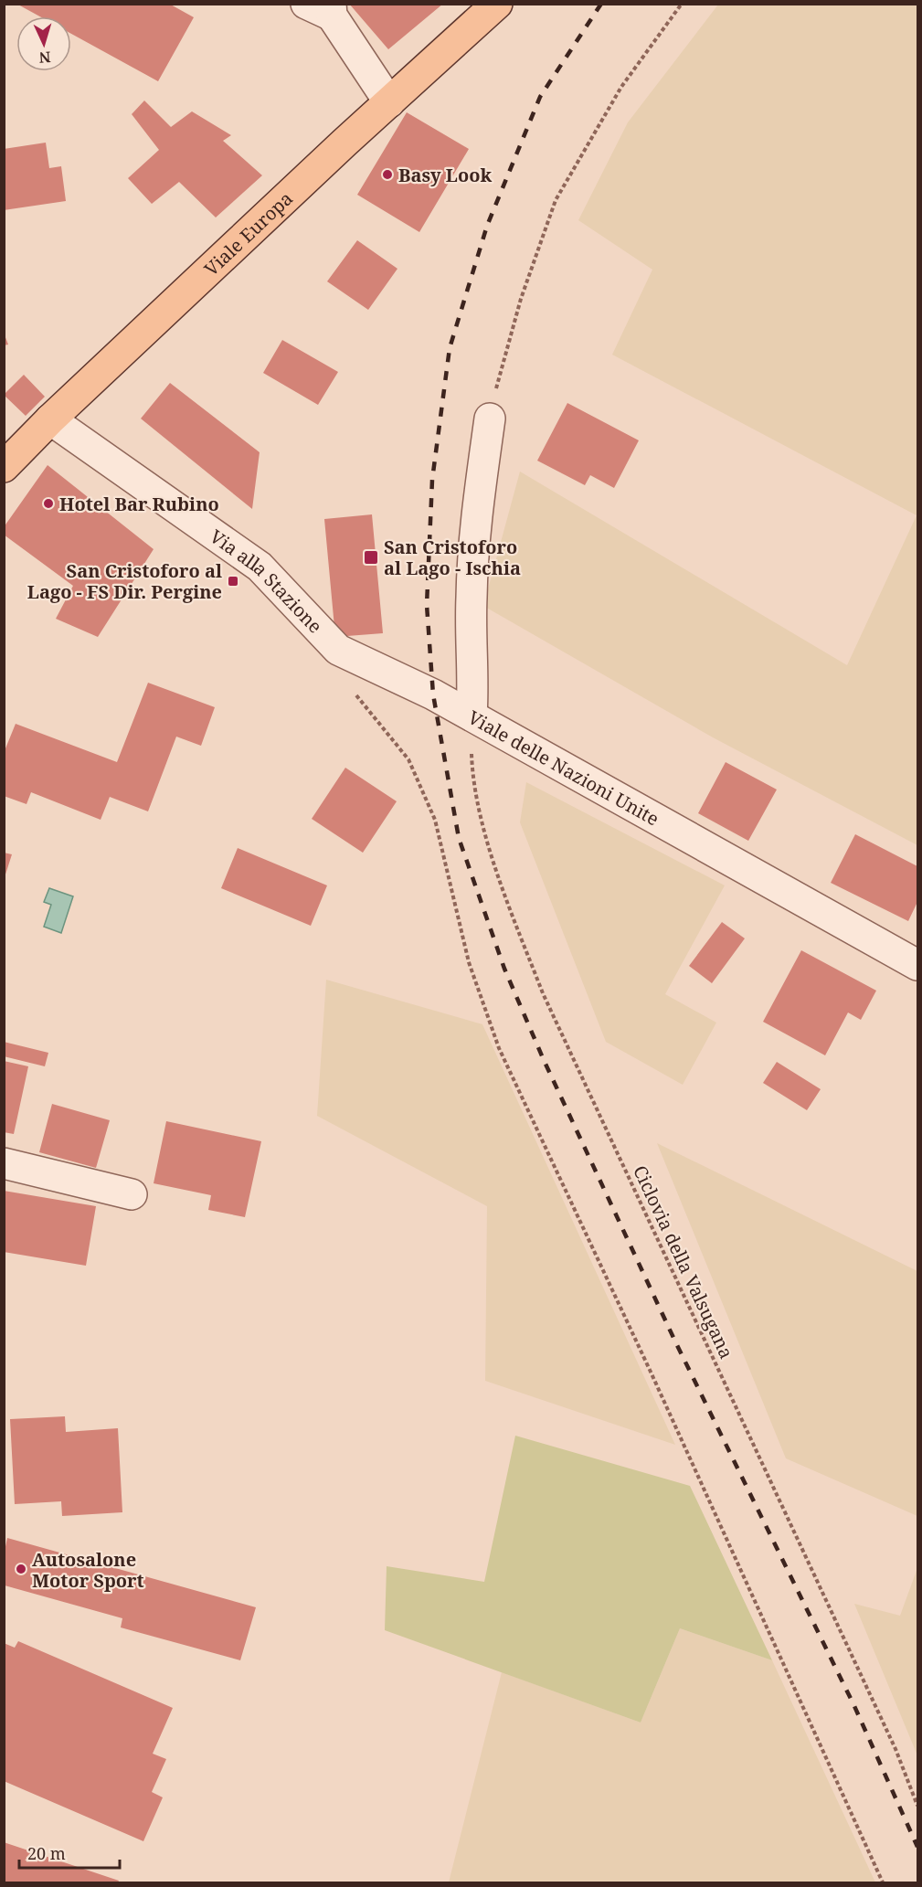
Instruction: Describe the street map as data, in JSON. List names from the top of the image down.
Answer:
{
  "streets": {
    "main road": ["Viale Europa"],
    "street": ["Via alla Stazione", "Viale delle Nazioni Unite"],
    "path": ["Ciclovia della Valsugana"]
  },
  "crossings": [
    ["Viale Europa", "Via alla Stazione"],
    ["Via alla Stazione", "Viale delle Nazioni Unite"],
    ["Via alla Stazione", "Ciclovia della Valsugana"],
    ["Viale delle Nazioni Unite", "Ciclovia della Valsugana"]
  ],
  "places": {
    "other": ["Basy Look", "Hotel Bar Rubino", "Autosalone Motor Sport"],
    "transit": ["San Cristoforo al Lago - Ischia", "San Cristoforo al Lago - FS Dir. Pergine"]
  },
  "scale_bar": "20 m",
  "north": "bottom"
}
